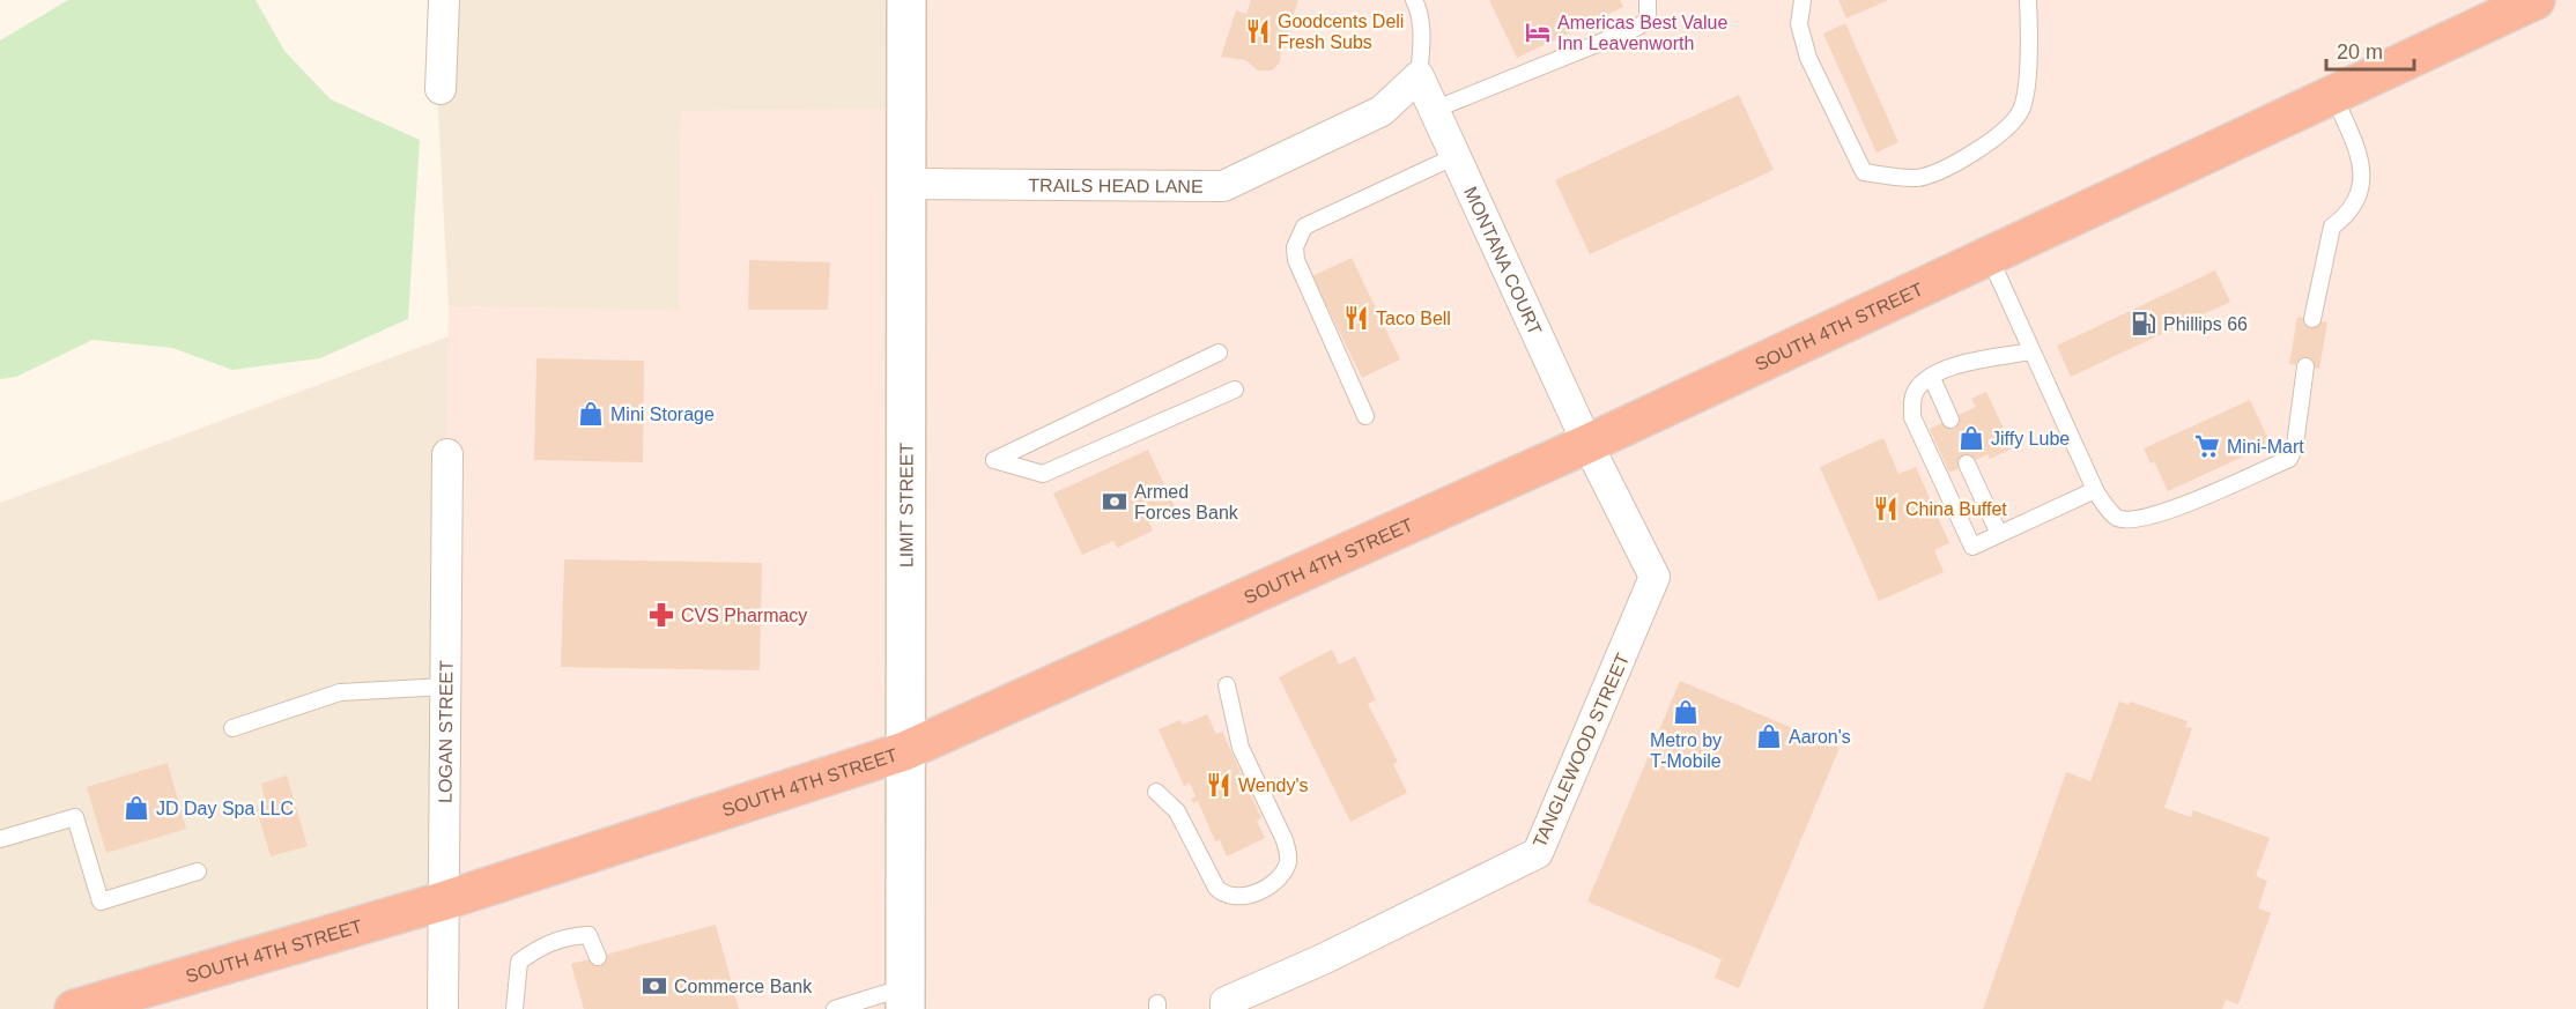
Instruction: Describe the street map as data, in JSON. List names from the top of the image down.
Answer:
{
  "streets": {
    "highway": ["SOUTH 4TH STREET"],
    "street": [
      "TRAILS HEAD LANE",
      "MONTANA COURT",
      "LIMIT STREET",
      "LOGAN STREET",
      "TANGLEWOOD STREET"
    ]
  },
  "crossings": [
    ["TRAILS HEAD LANE", "MONTANA COURT"],
    ["TRAILS HEAD LANE", "LIMIT STREET"],
    ["MONTANA COURT", "SOUTH 4TH STREET"],
    ["MONTANA COURT", "TANGLEWOOD STREET"],
    ["SOUTH 4TH STREET", "LIMIT STREET"],
    ["SOUTH 4TH STREET", "LOGAN STREET"],
    ["SOUTH 4TH STREET", "TANGLEWOOD STREET"]
  ],
  "places": {
    "restaurant": [
      "Goodcents Deli Fresh Subs",
      "Taco Bell",
      "China Buffet",
      "Wendy's"
    ],
    "hotel": ["Americas Best Value Inn Leavenworth"],
    "fuel station": ["Phillips 66"],
    "shop": [
      "Mini Storage",
      "Jiffy Lube",
      "Metro by T-Mobile",
      "Aaron's",
      "JD Day Spa LLC"
    ],
    "supermarket": ["Mini-Mart"],
    "bank": ["Armed Forces Bank", "Commerce Bank"],
    "pharmacy": ["CVS Pharmacy"]
  },
  "scale_bar": "20 m"
}
